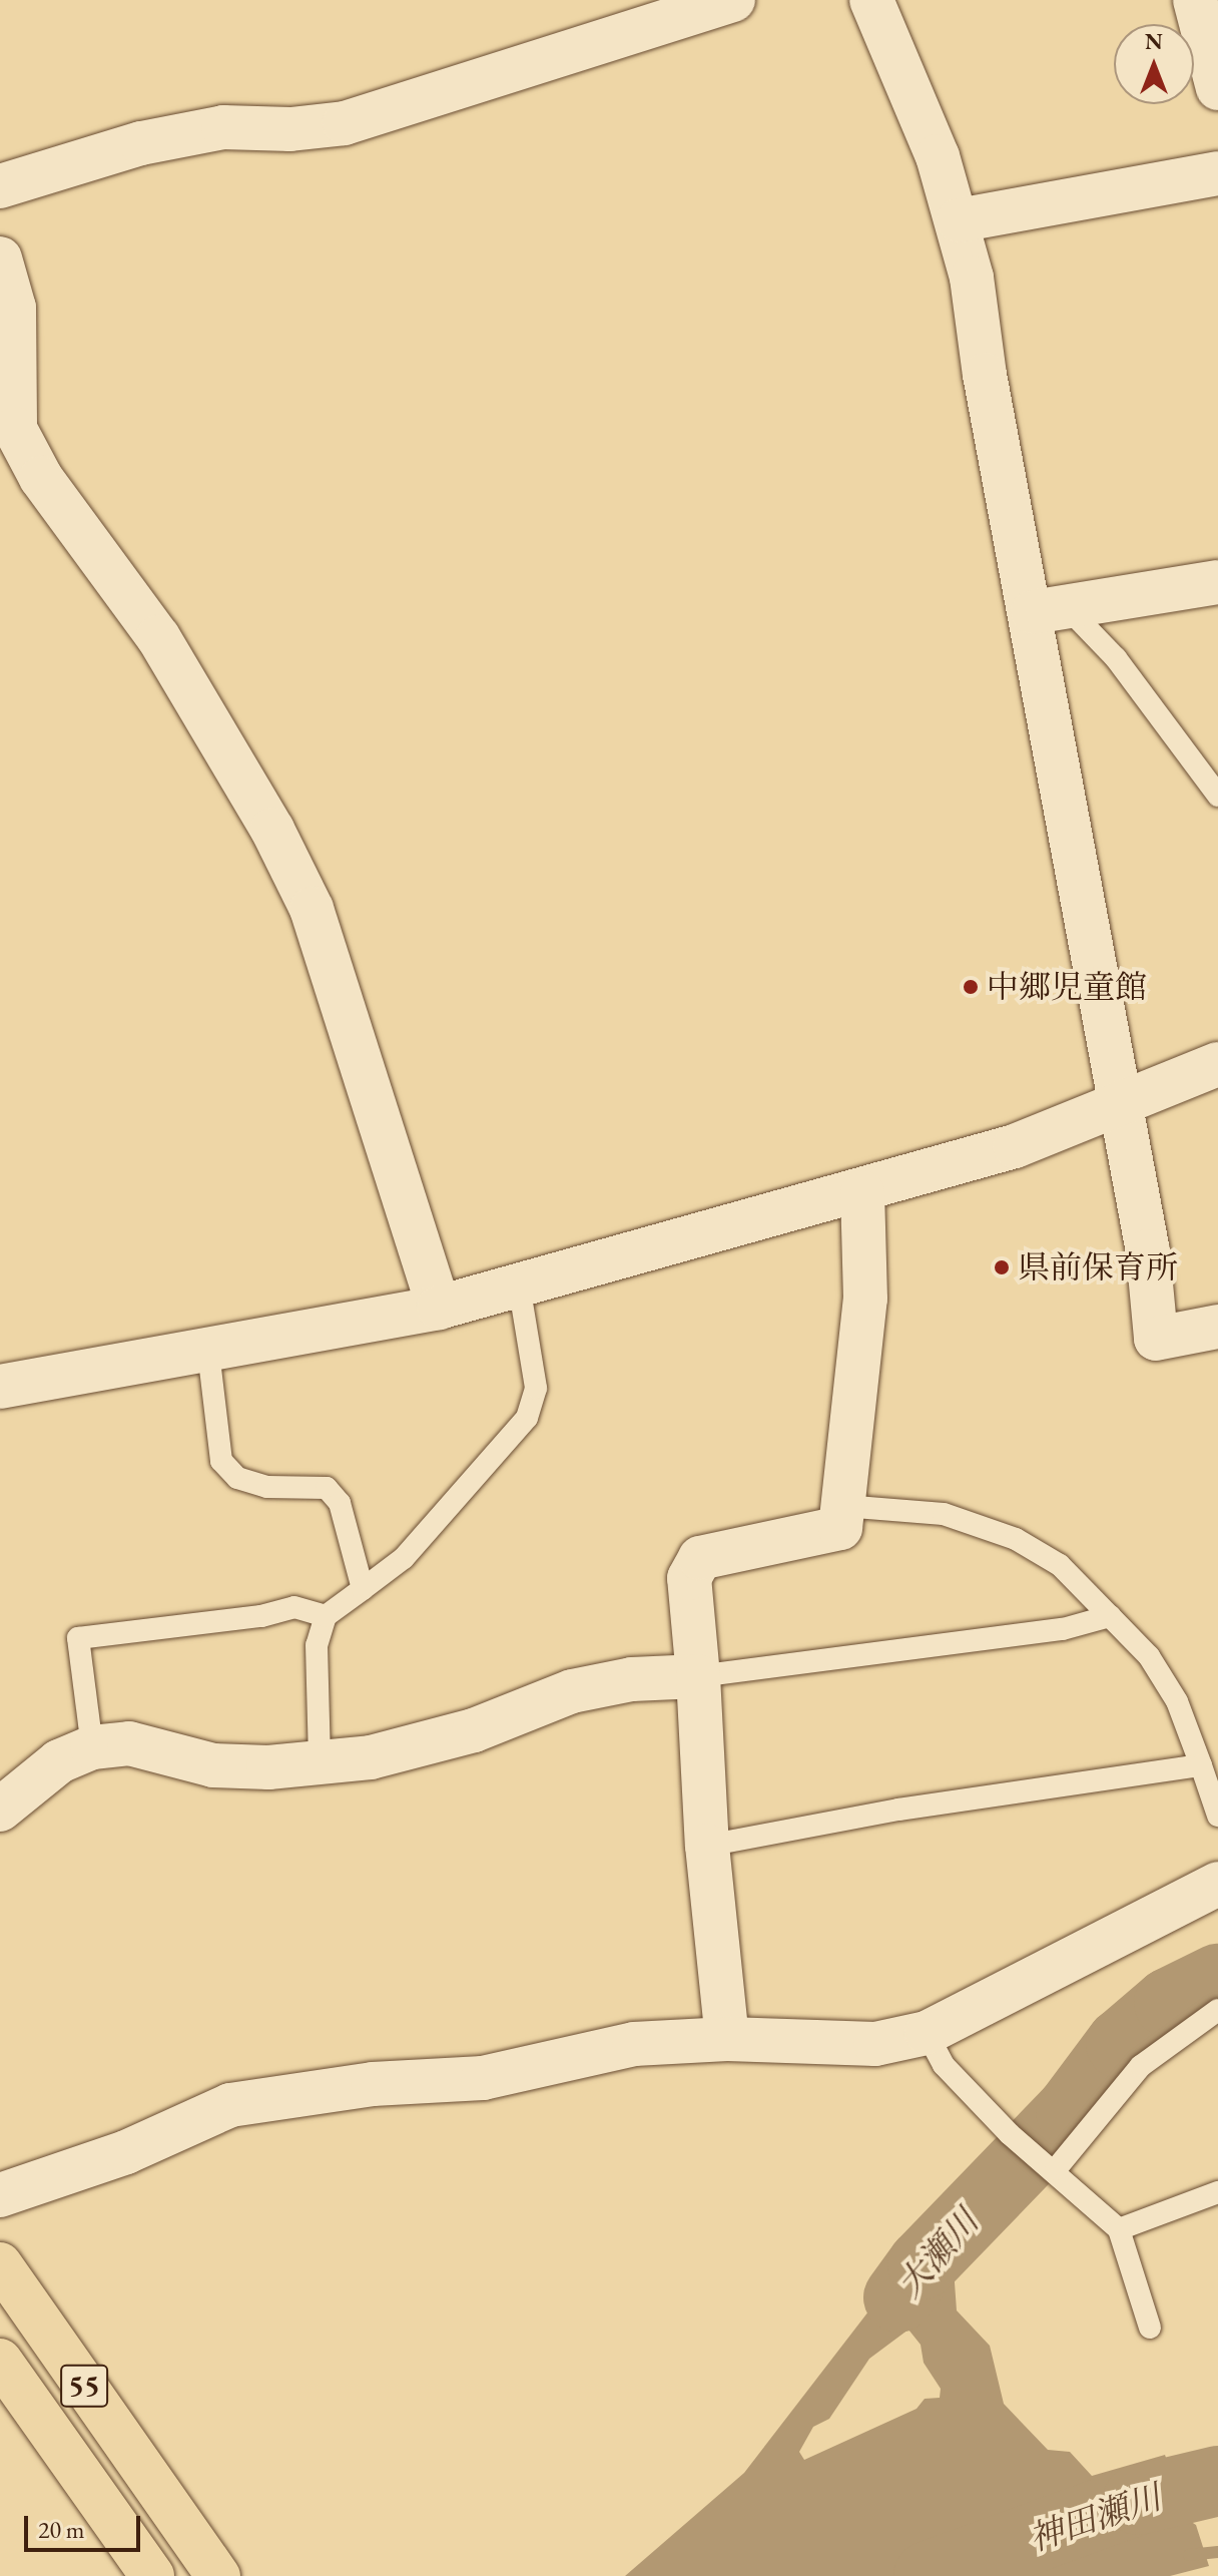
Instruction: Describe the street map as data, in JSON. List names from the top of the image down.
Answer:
{
  "streets": {
    "highway": ["55"]
  },
  "water": ["大瀬川", "神田瀬川"],
  "places": ["中郷児童館", "県前保育所"],
  "scale_bar": "20 m",
  "north": "top"
}
